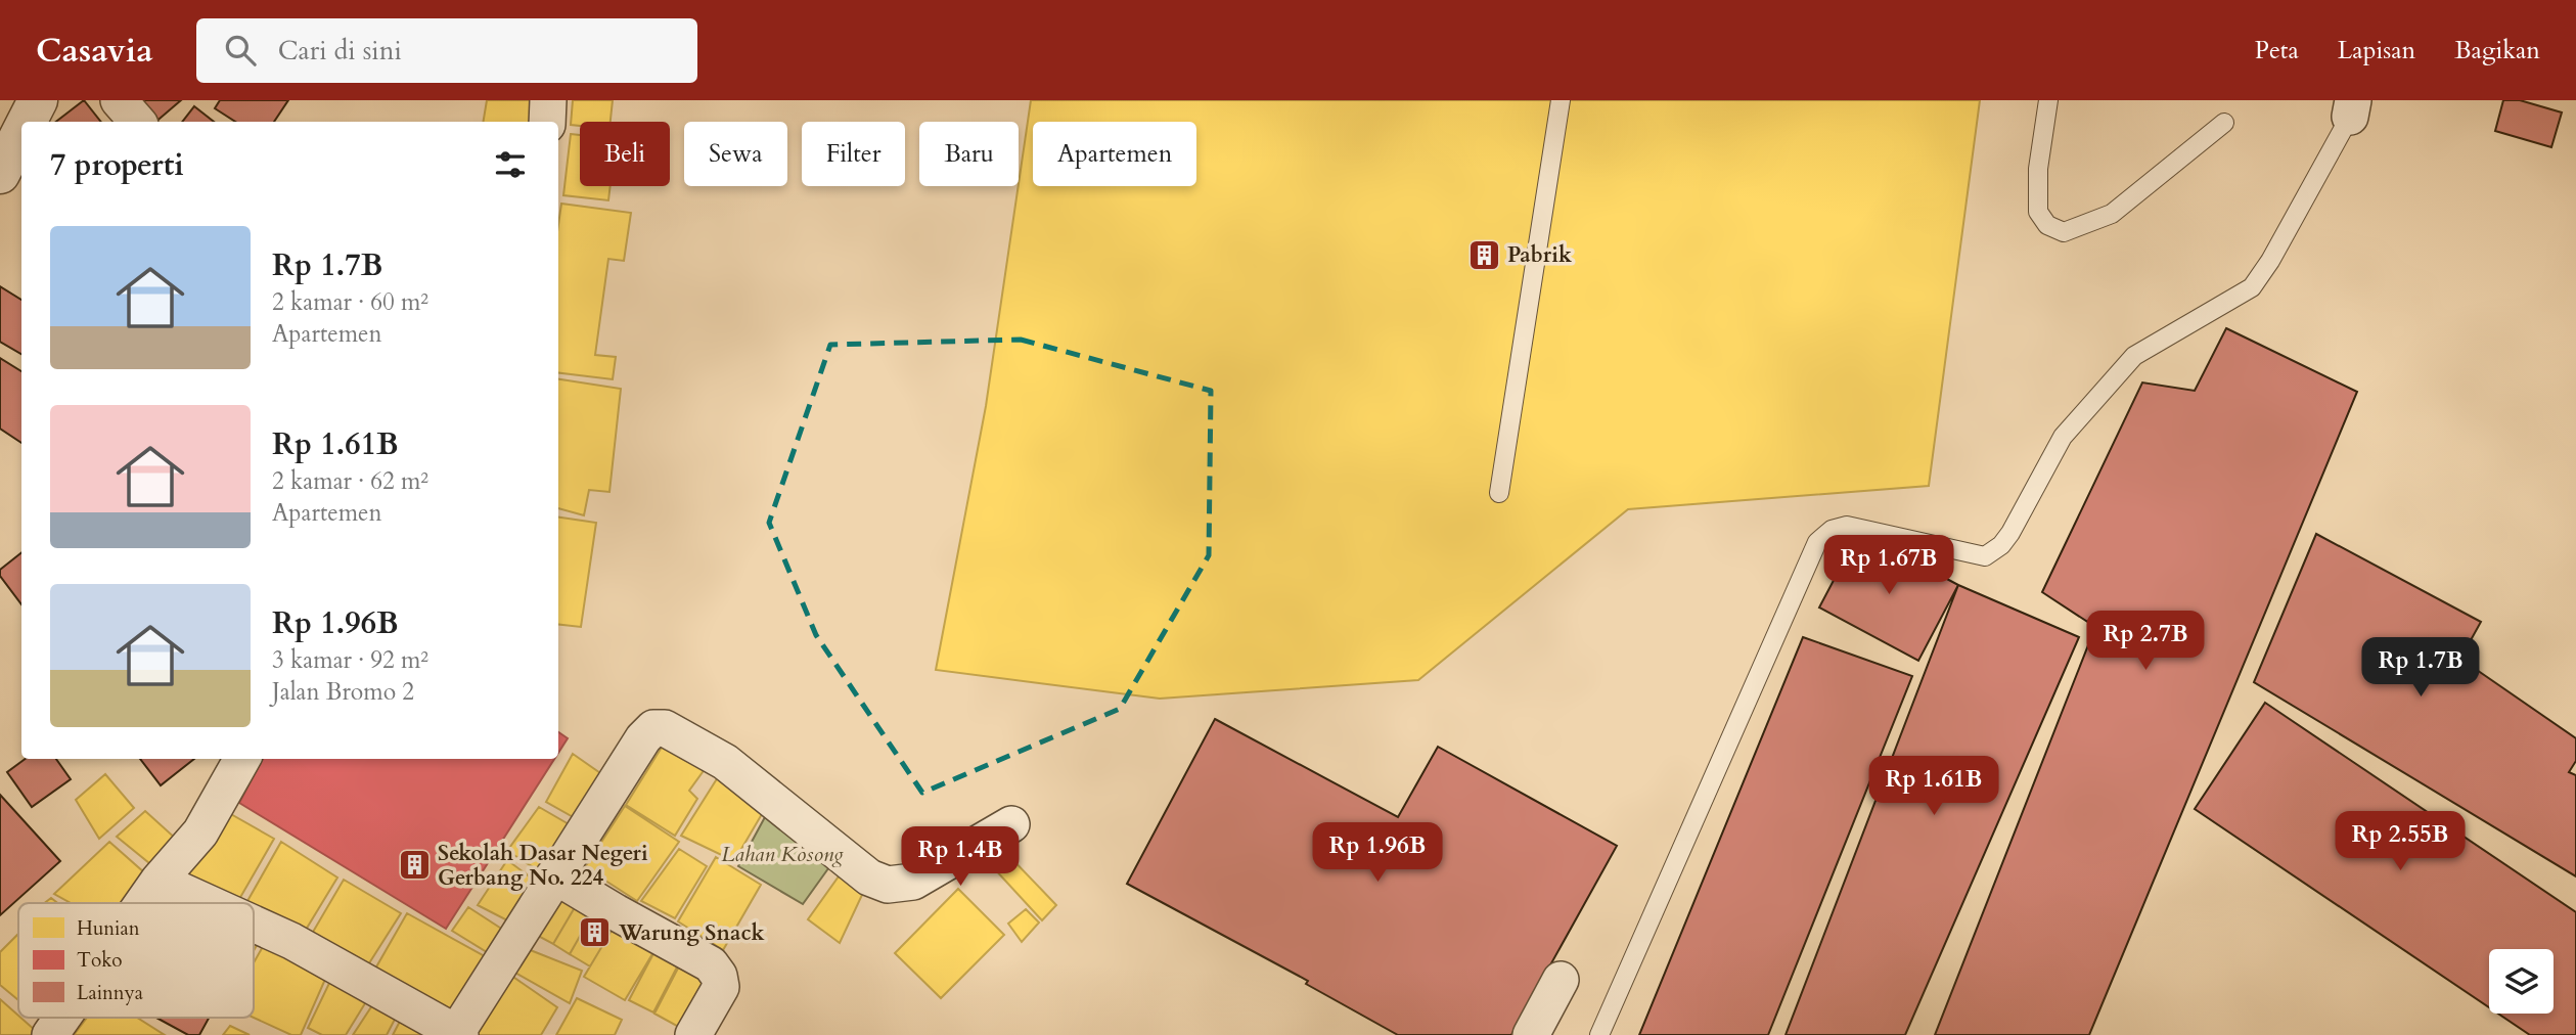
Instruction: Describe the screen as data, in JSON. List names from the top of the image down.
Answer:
{
  "parks": ["Lahan Kosong"],
  "places": {
    "building": ["Pabrik", "Sekolah Dasar Negeri Gerbang No. 224", "Warung Snack"]
  },
  "legend": ["Hunian", "Toko", "Lainnya"],
  "page": {
    "header": "Casavia",
    "search": "Cari di sini",
    "nav": ["Peta", "Lapisan", "Bagikan"],
    "chip": [
      "Beli",
      "Sewa",
      "Filter",
      "Baru",
      "Apartemen"
    ],
    "heading": "7 properti",
    "list": [
      {
        "name": "Rp 1.7B",
        "note": "2 kamar · 60 m² · Apartemen"
      },
      {
        "name": "Rp 1.61B",
        "note": "2 kamar · 62 m² · Apartemen"
      },
      {
        "name": "Rp 1.96B",
        "note": "3 kamar · 92 m² · Jalan Bromo 2"
      }
    ],
    "price": [
      "Rp 1.67B",
      "Rp 2.7B",
      "Rp 1.7B",
      "Rp 1.61B",
      "Rp 2.55B",
      "Rp 1.96B",
      "Rp 1.4B"
    ]
  }
}
